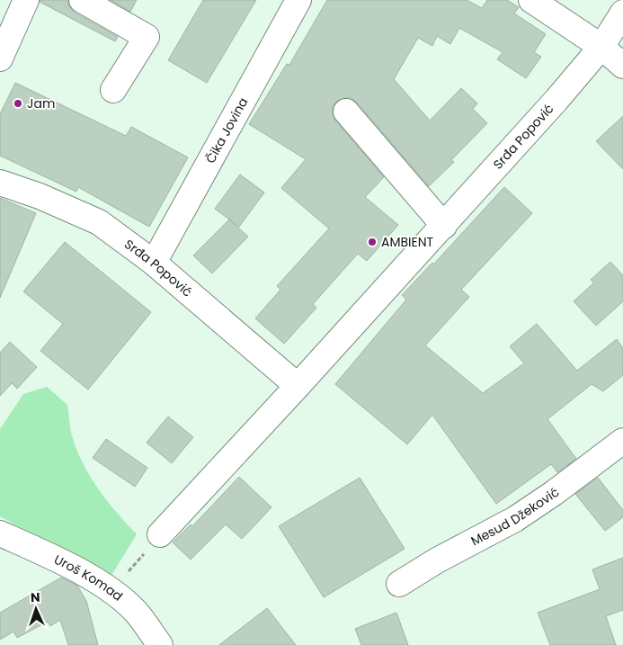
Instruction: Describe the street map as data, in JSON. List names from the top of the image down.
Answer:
{
  "streets": {
    "street": [
      "Čika Jovina",
      "Srđa Popović",
      "Mesud Džeković",
      "Uroš Komad"
    ]
  },
  "crossings": [
    ["Čika Jovina", "Srđa Popović"]
  ],
  "places": ["Jam", "AMBIENT"],
  "north": "top"
}
